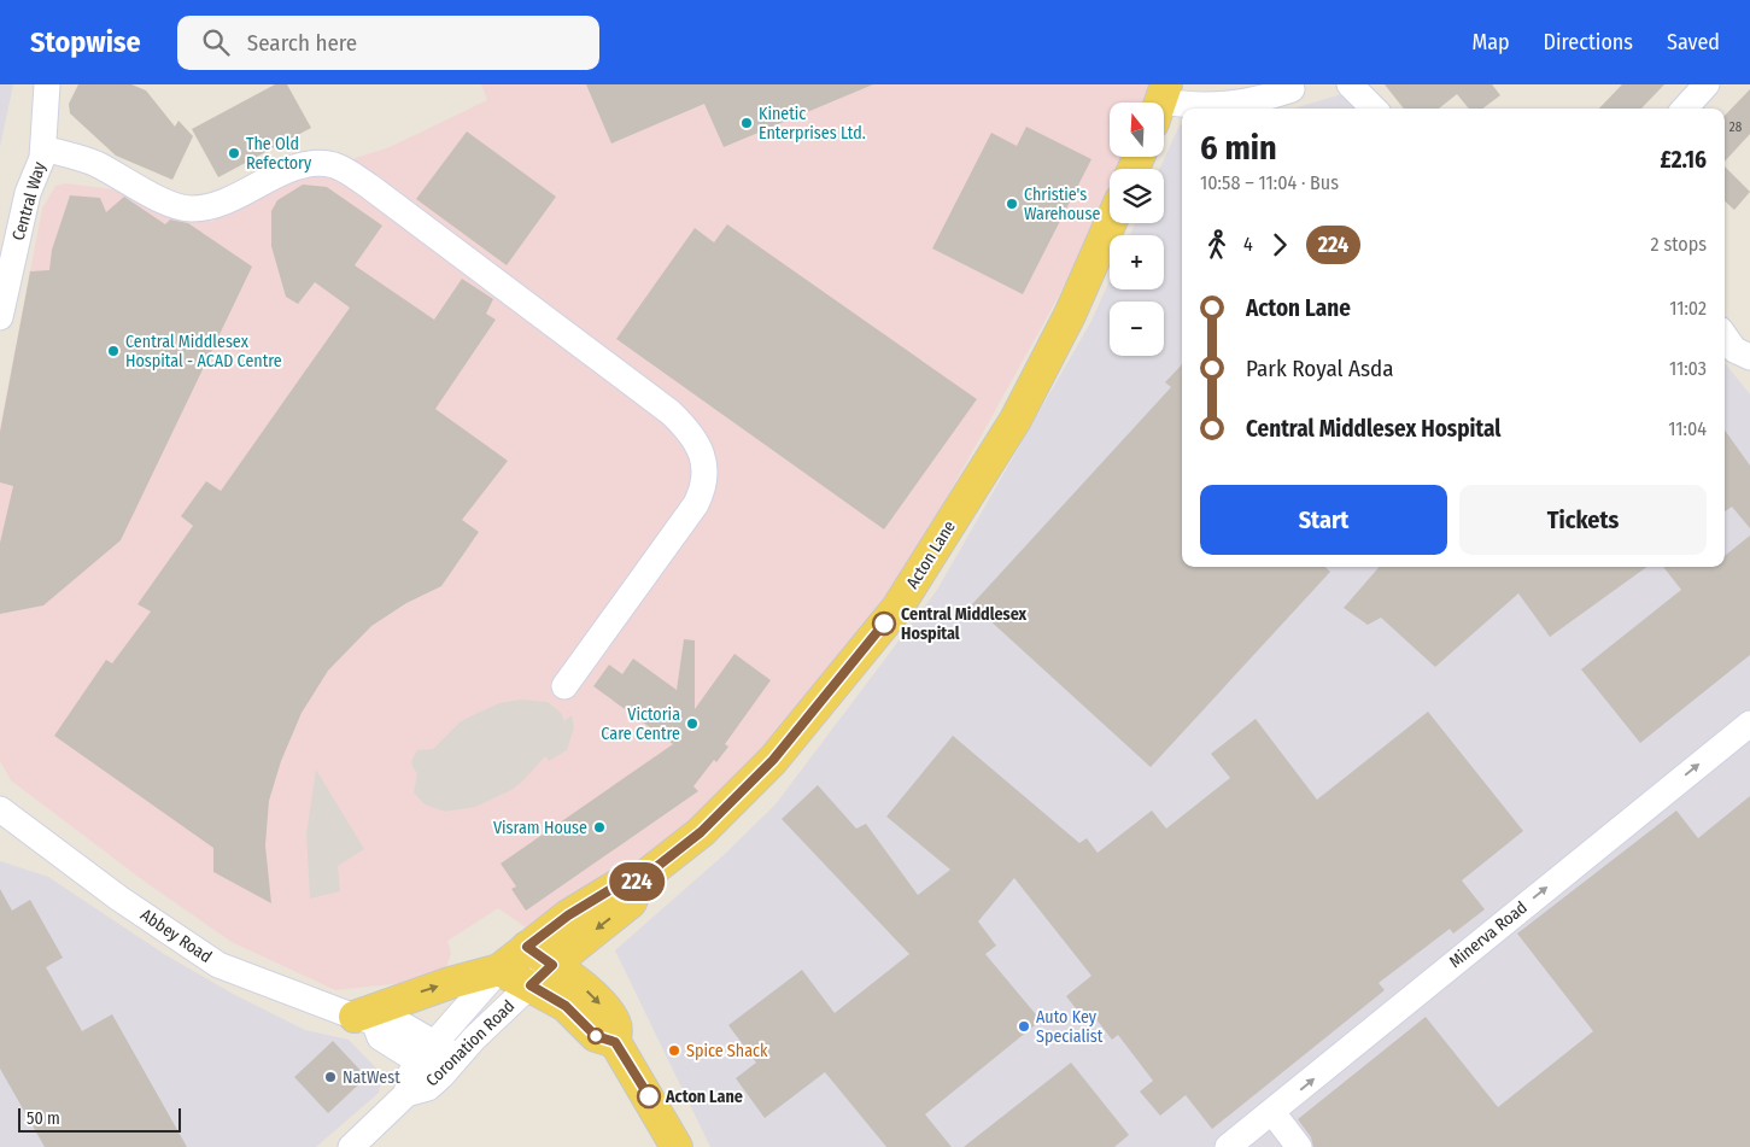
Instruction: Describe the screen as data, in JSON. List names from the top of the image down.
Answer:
{
  "streets": {
    "main road": ["Acton Lane"],
    "street": [
      "Central Way",
      "Minerva Road",
      "Abbey Road",
      "Coronation Road"
    ]
  },
  "crossings": [
    ["Acton Lane", "Coronation Road"],
    ["Abbey Road", "Coronation Road"]
  ],
  "one_way": ["Minerva Road"],
  "places": [
    "Kinetic Enterprises Ltd.",
    "The Old Refectory",
    "Christie's Warehouse",
    "Central Middlesex Hospital - ACAD Centre",
    "Central Middlesex Hospital",
    "Victoria Care Centre",
    "Visram House",
    "Auto Key Specialist",
    "Spice Shack",
    "NatWest",
    "Acton Lane"
  ],
  "lines": ["bus line 224"],
  "house_numbers": ["28"],
  "scale_bar": "50 m",
  "north": "top",
  "page": {
    "header": "Stopwise",
    "search": "Search here",
    "nav": ["Map", "Directions", "Saved"],
    "on_map": "224",
    "map_buttons": ["+", "−"],
    "heading": ["6 min", "10:58 – 11:04 · Bus", "£2.16"],
    "legs": ["4", "224", "2 stops"],
    "list": [
      {
        "name": "Acton Lane",
        "value": "11:02"
      },
      {
        "name": "Park Royal Asda",
        "value": "11:03"
      },
      {
        "name": "Central Middlesex Hospital",
        "value": "11:04"
      }
    ],
    "buttons": ["Start", "Tickets"],
    "scale": "50 m"
  }
}
